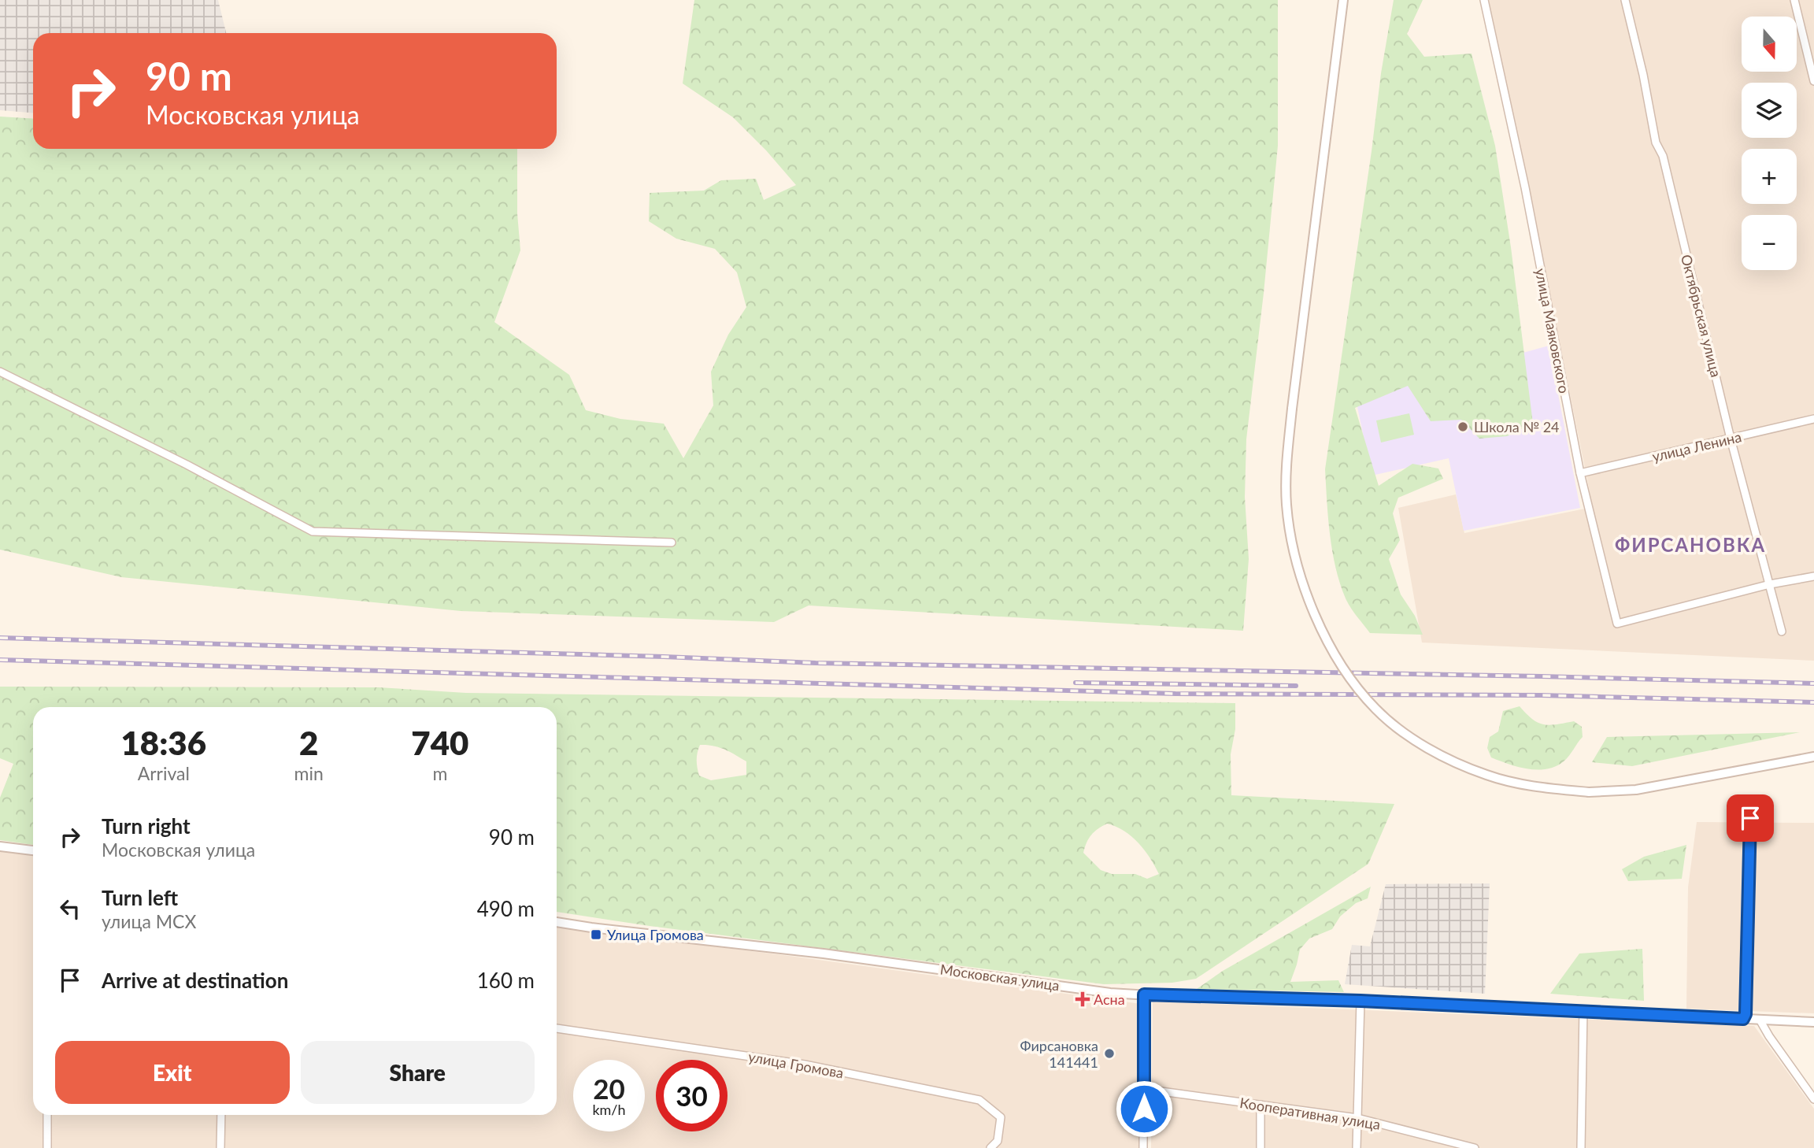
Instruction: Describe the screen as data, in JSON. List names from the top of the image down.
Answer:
{
  "streets": {
    "street": [
      "Октябрьская улица",
      "улица Маяковского",
      "улица Ленина",
      "Московская улица",
      "улица Громова",
      "Кооперативная улица"
    ]
  },
  "crossings": [
    ["Октябрьская улица", "улица Маяковского"],
    ["Октябрьская улица", "улица Ленина"],
    ["улица Маяковского", "улица Ленина"]
  ],
  "districts": ["ФИРСАНОВКА"],
  "places": {
    "other": ["Школа № 24", "Фирсановка 141441"],
    "transit": ["Улица Громова"],
    "health": ["Асна"]
  },
  "north": "bottom",
  "page": {
    "map_buttons": ["+", "−"],
    "turn": ["90 m", "Московская улица"],
    "eta": [
      "18:36",
      "Arrival",
      "2",
      "min",
      "740",
      "m"
    ],
    "list": [
      {
        "name": "Turn right",
        "note": "Московская улица",
        "value": "90 m"
      },
      {
        "name": "Turn left",
        "note": "улица МСХ",
        "value": "490 m"
      },
      {
        "name": "Arrive at destination",
        "value": "160 m"
      }
    ],
    "buttons": ["Exit", "Share"],
    "speed": "20 km/h",
    "limit": "30"
  }
}
